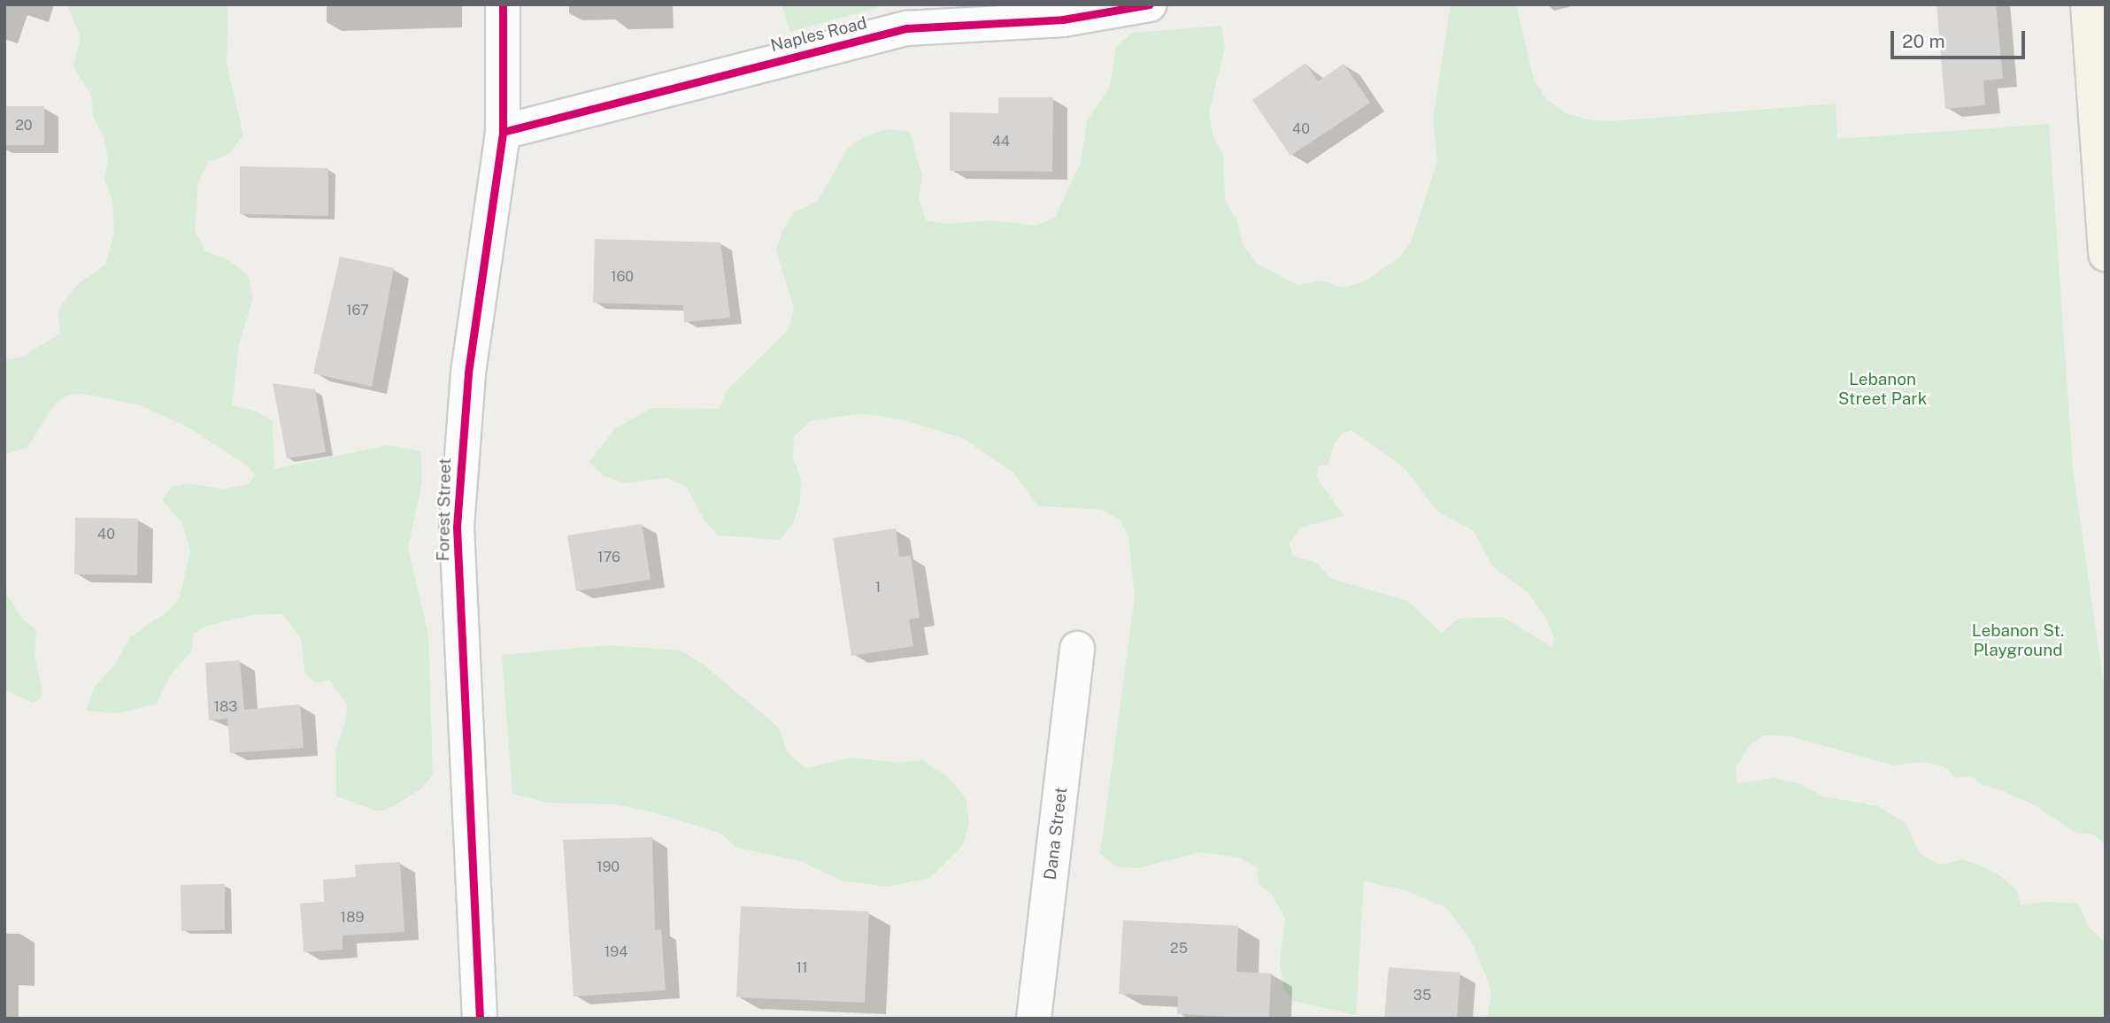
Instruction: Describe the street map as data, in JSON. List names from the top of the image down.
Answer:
{
  "streets": {
    "street": ["Naples Road", "Forest Street", "Dana Street"]
  },
  "crossings": [
    ["Naples Road", "Forest Street"]
  ],
  "parks": ["Lebanon Street Park", "Lebanon St. Playground"],
  "house_numbers": [
    "20",
    "40",
    "44",
    "160",
    "167",
    "40",
    "176",
    "1",
    "183",
    "190",
    "189",
    "25",
    "194",
    "11",
    "35"
  ],
  "scale_bar": "20 m"
}
